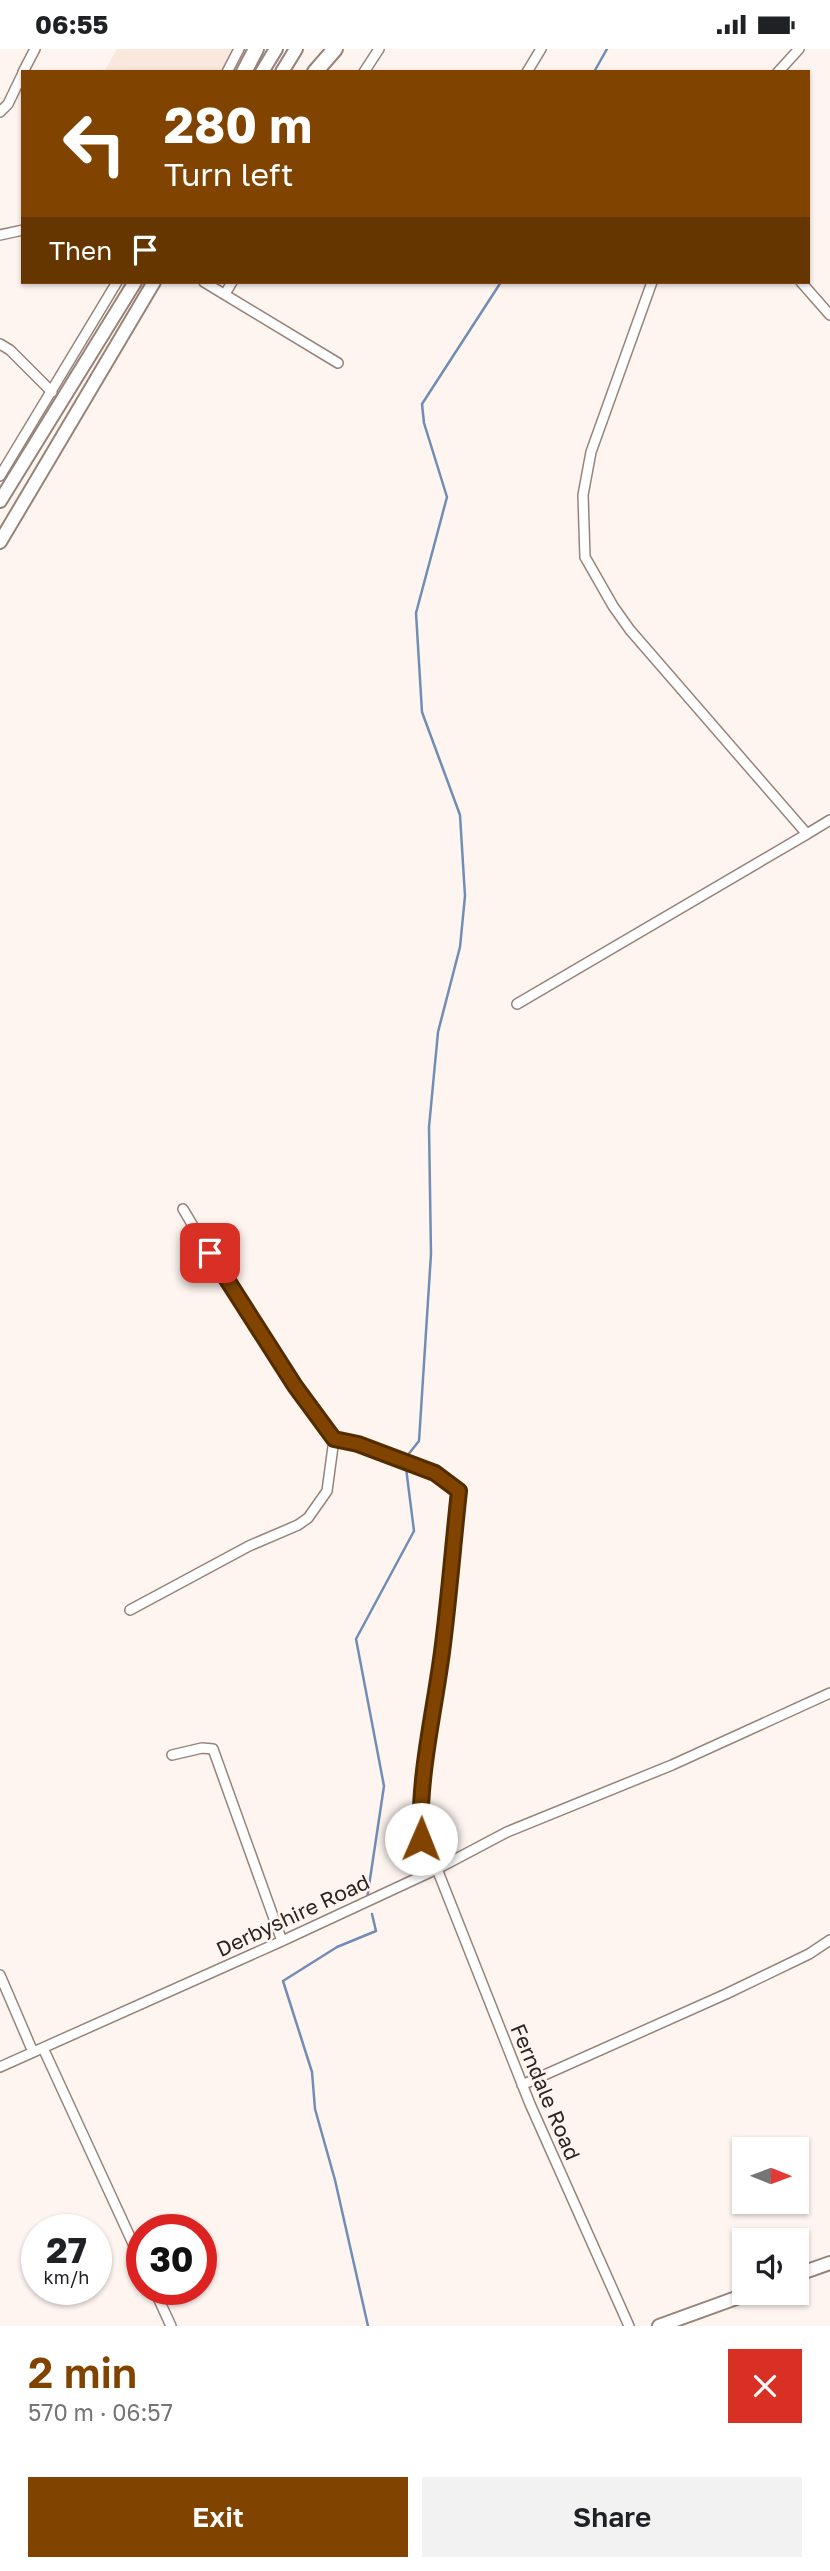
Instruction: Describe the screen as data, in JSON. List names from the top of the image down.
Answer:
{
  "streets": {
    "street": ["Derbyshire Road", "Ferndale Road"]
  },
  "crossings": [
    ["Derbyshire Road", "Ferndale Road"]
  ],
  "north": "right",
  "page": {
    "status": "06:55",
    "turn": ["280 m", "Turn left"],
    "then": "Then",
    "speed": "27 km/h",
    "limit": "30",
    "heading": ["2 min", "570 m · 06:57"],
    "buttons": ["Exit", "Share"]
  }
}
